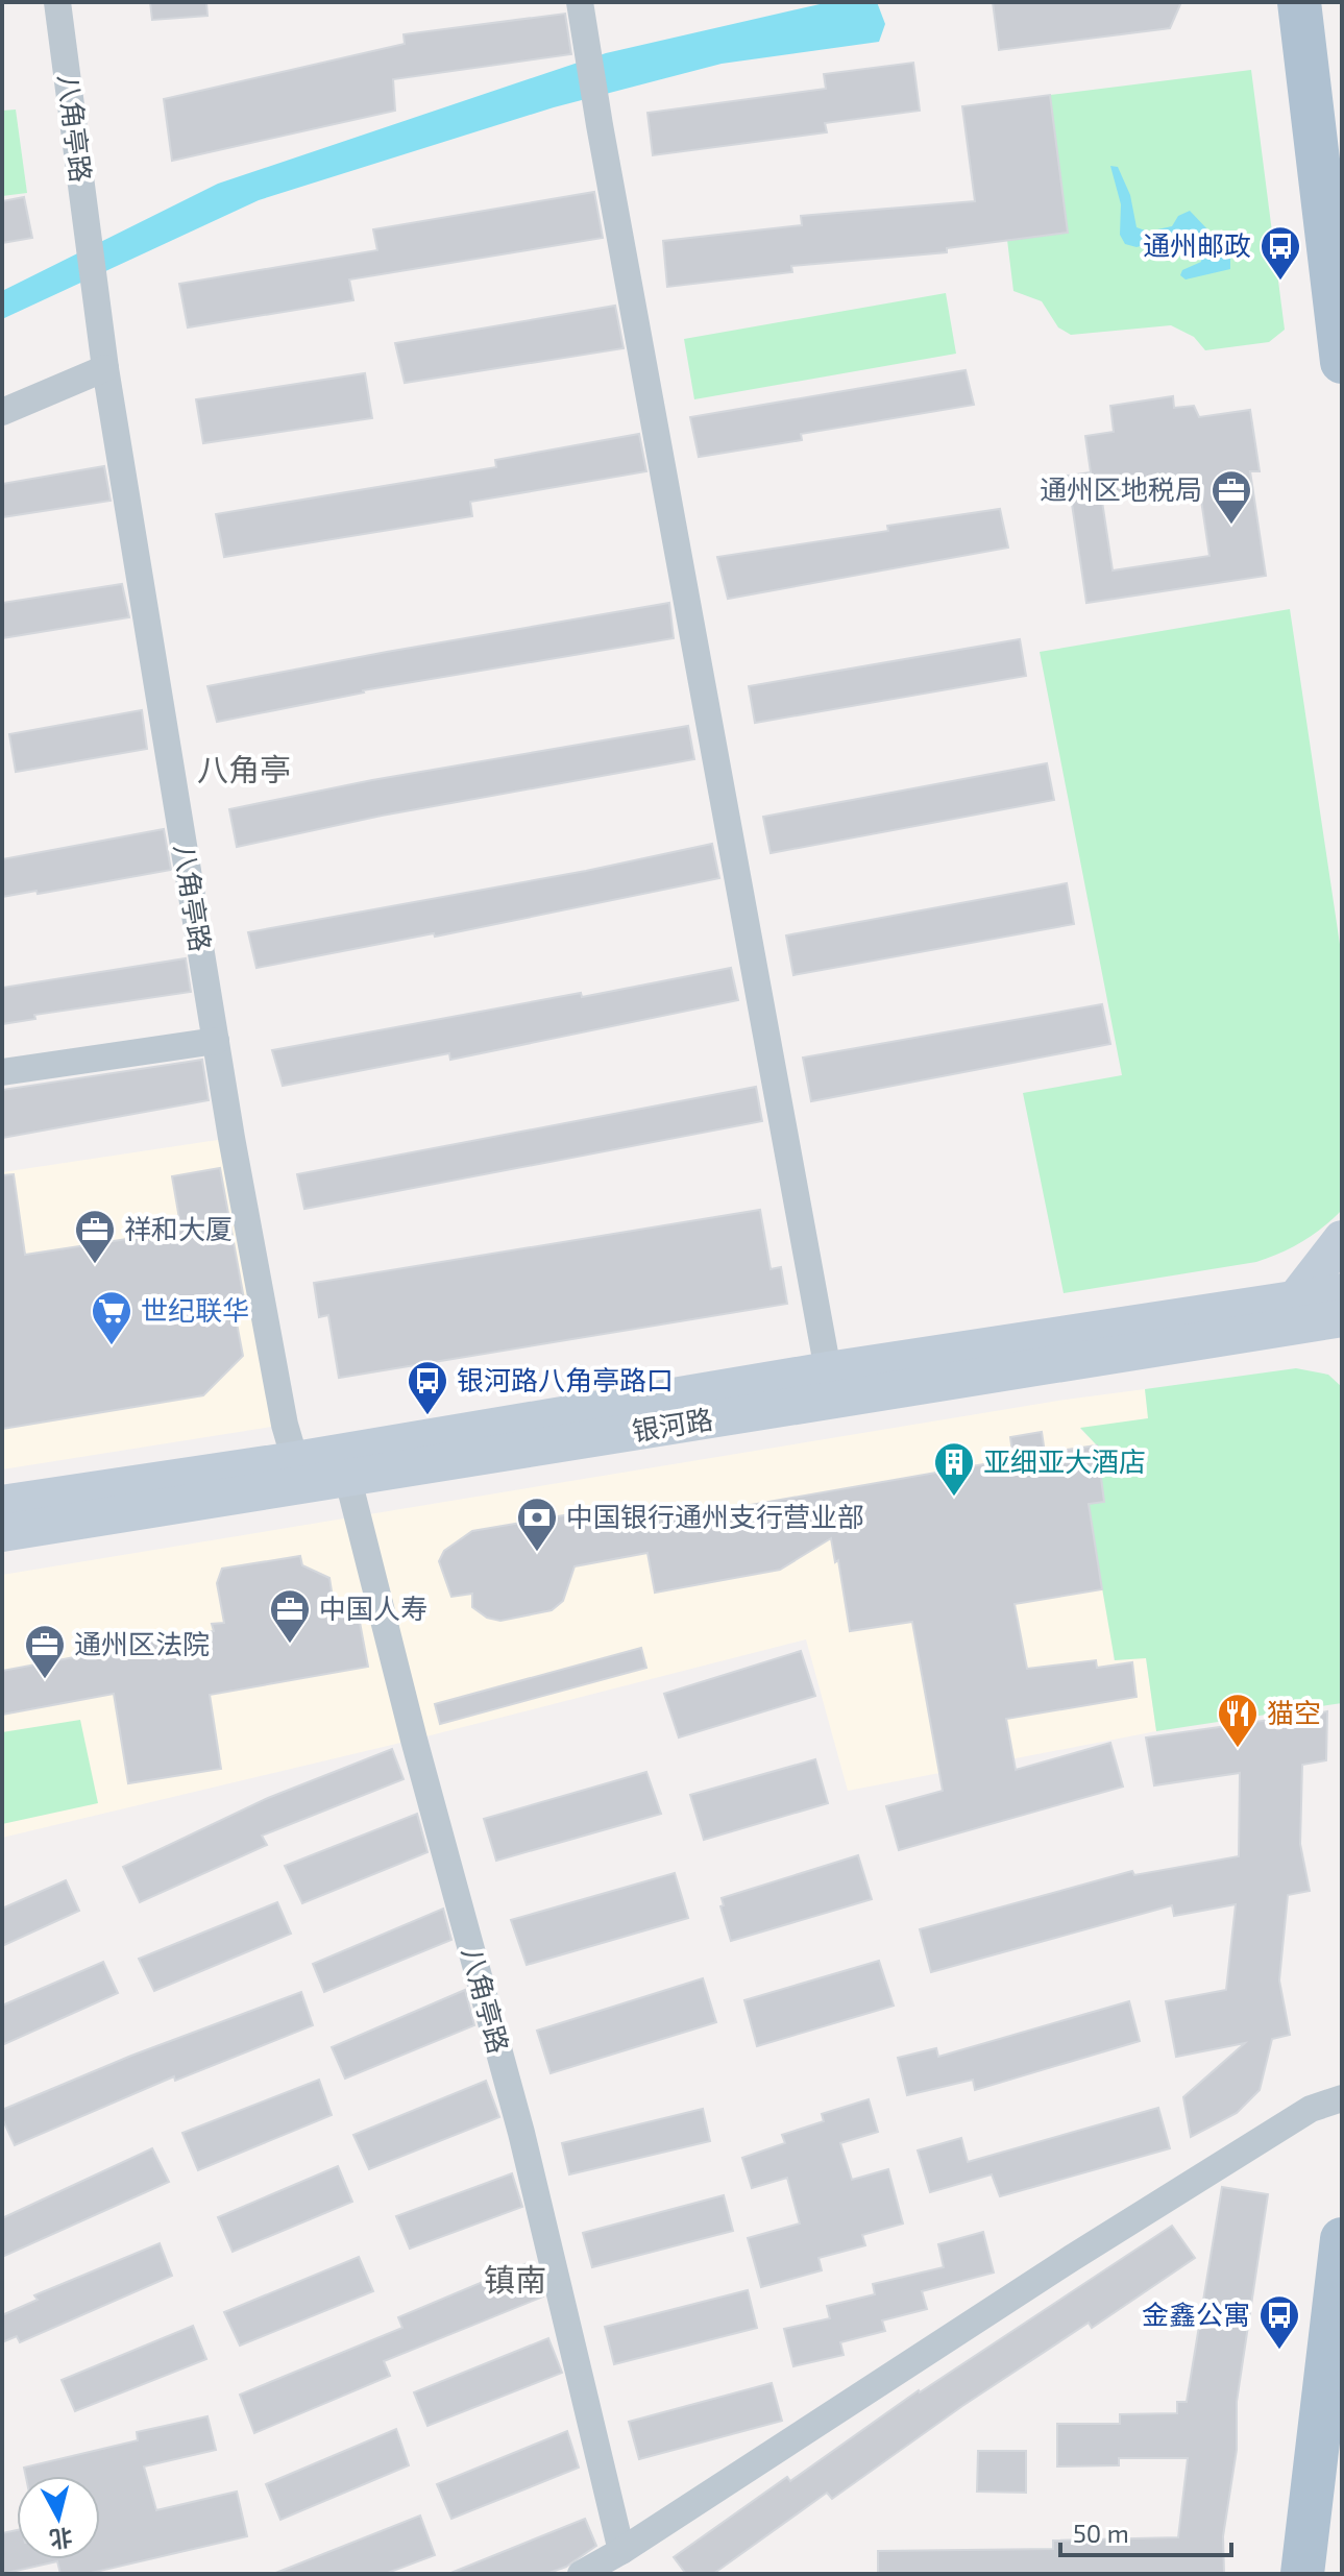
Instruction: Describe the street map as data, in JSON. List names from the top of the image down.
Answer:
{
  "streets": {
    "main road": ["银河路"],
    "street": ["八角亭路"]
  },
  "crossings": [
    ["八角亭路", "银河路"]
  ],
  "districts": ["八角亭", "镇南"],
  "places": {
    "bus stop": ["通州邮政", "银河路八角亭路口", "金鑫公寓"],
    "office": [
      "通州区地税局",
      "祥和大厦",
      "中国人寿",
      "通州区法院"
    ],
    "supermarket": ["世纪联华"],
    "building": ["亚细亚大酒店"],
    "bank": ["中国银行通州支行营业部"],
    "restaurant": ["猫空"]
  },
  "scale_bar": "50 m",
  "north": "bottom"
}
